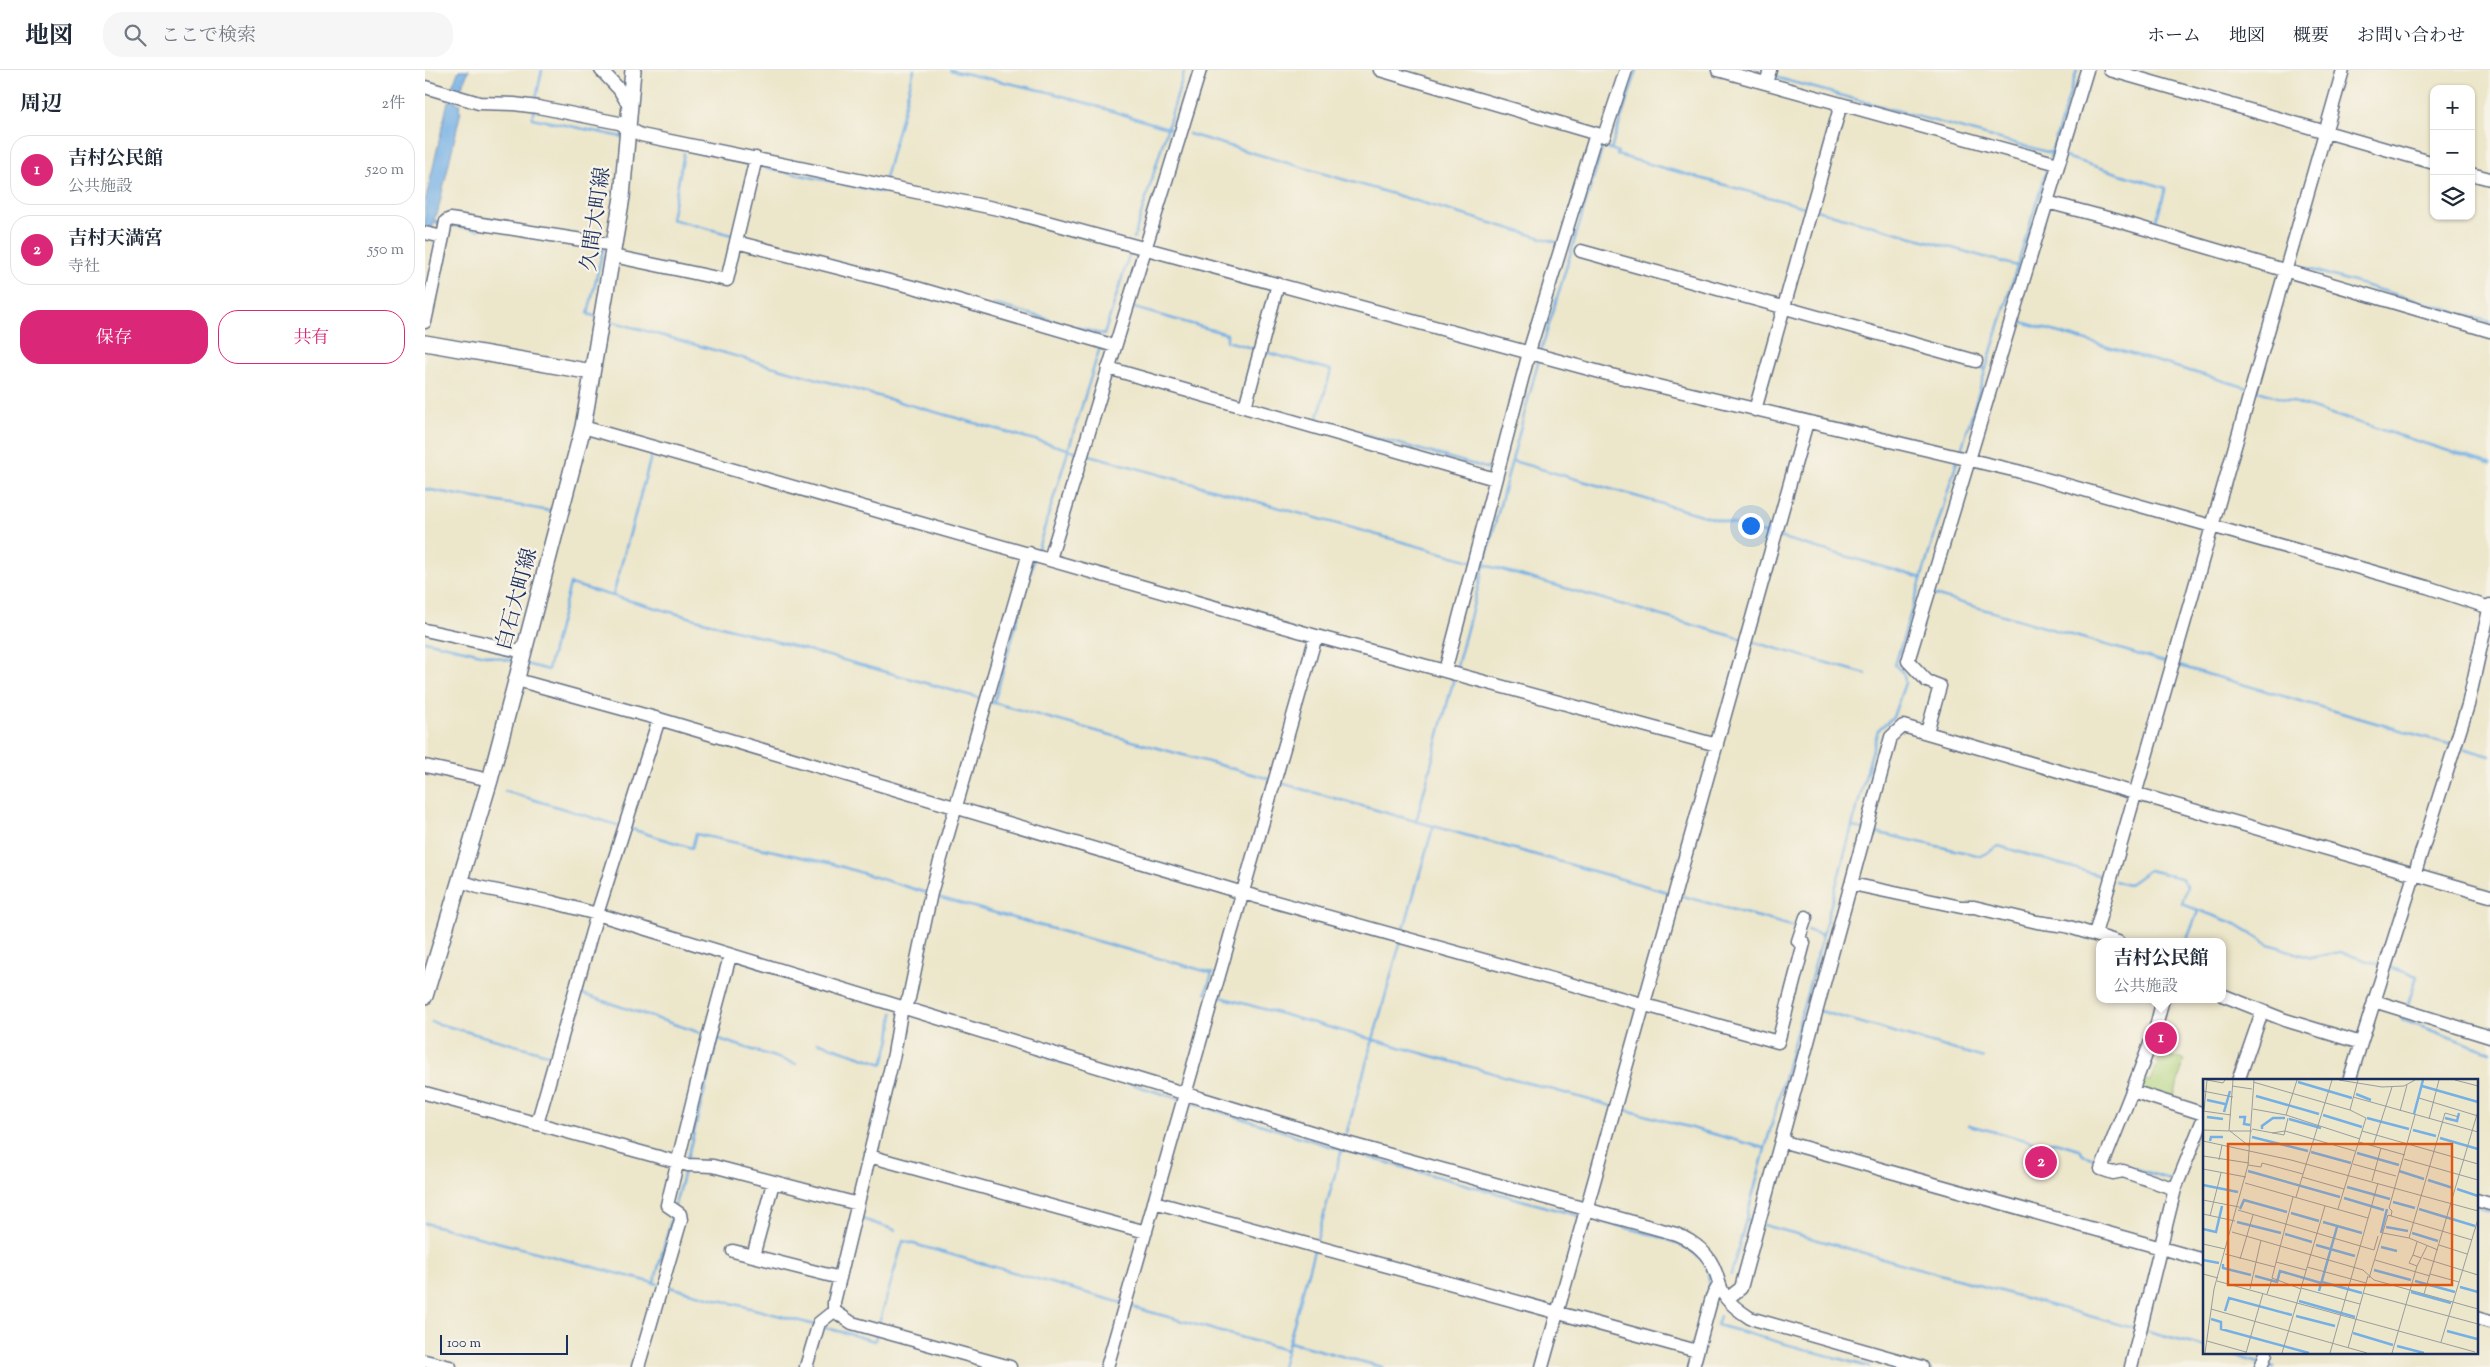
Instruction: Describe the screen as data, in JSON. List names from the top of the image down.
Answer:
{
  "streets": {
    "main road": ["久間大町線", "白石大町線"]
  },
  "crossings": [
    ["久間大町線", "白石大町線"]
  ],
  "scale_bar": "100 m",
  "page": {
    "header": "地図",
    "search": "ここで検索",
    "nav": [
      "ホーム",
      "地図",
      "概要",
      "お問い合わせ"
    ],
    "heading": ["周辺", "2件"],
    "map_buttons": ["+", "−"],
    "list": [
      {
        "mark": "1",
        "name": "吉村公民館",
        "note": "公共施設",
        "value": "520 m"
      },
      {
        "mark": "2",
        "name": "吉村天満宮",
        "note": "寺社",
        "value": "550 m"
      }
    ],
    "buttons": ["保存", "共有"],
    "popup": ["吉村公民館", "公共施設"],
    "pins": ["1", "2"],
    "scale": "100 m"
  }
}
